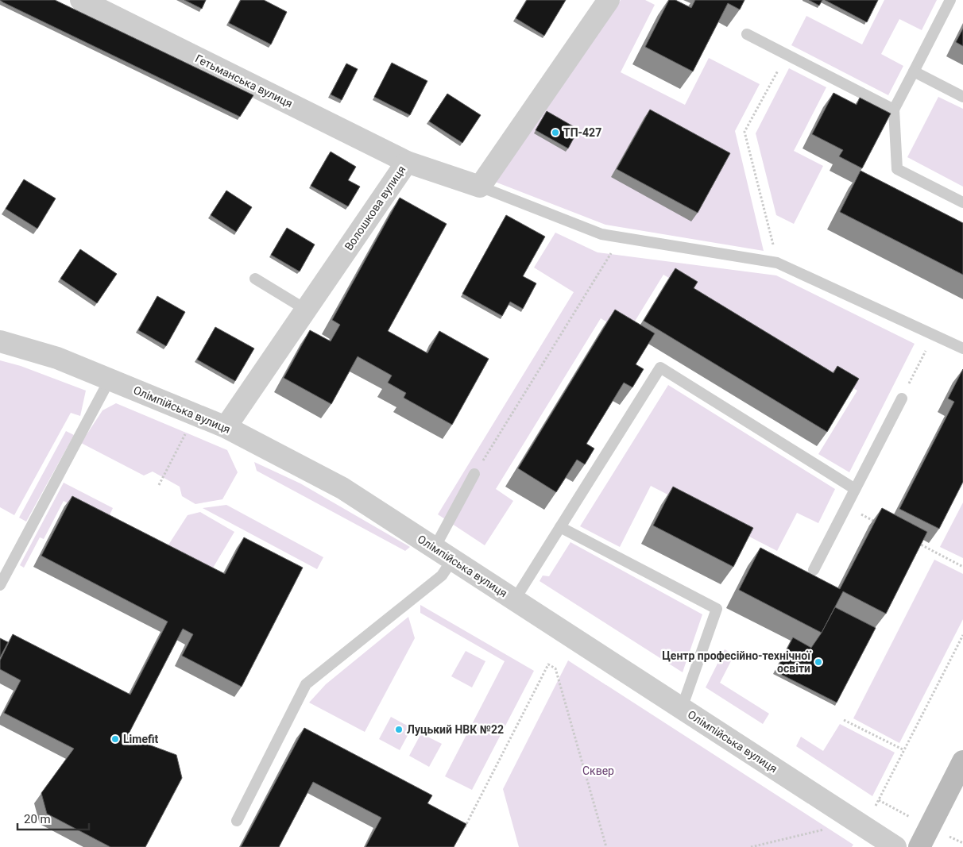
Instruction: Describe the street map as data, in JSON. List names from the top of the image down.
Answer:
{
  "streets": {
    "street": ["Гетьманська вулиця", "Волошкова вулиця", "Олімпійська вулиця"]
  },
  "crossings": [
    ["Гетьманська вулиця", "Волошкова вулиця"],
    ["Волошкова вулиця", "Олімпійська вулиця"]
  ],
  "parks": ["Сквер"],
  "places": [
    "ТП-427",
    "Центр професійно-технічної освіти",
    "Луцький НВК №22",
    "Limefit"
  ],
  "scale_bar": "20 m"
}
